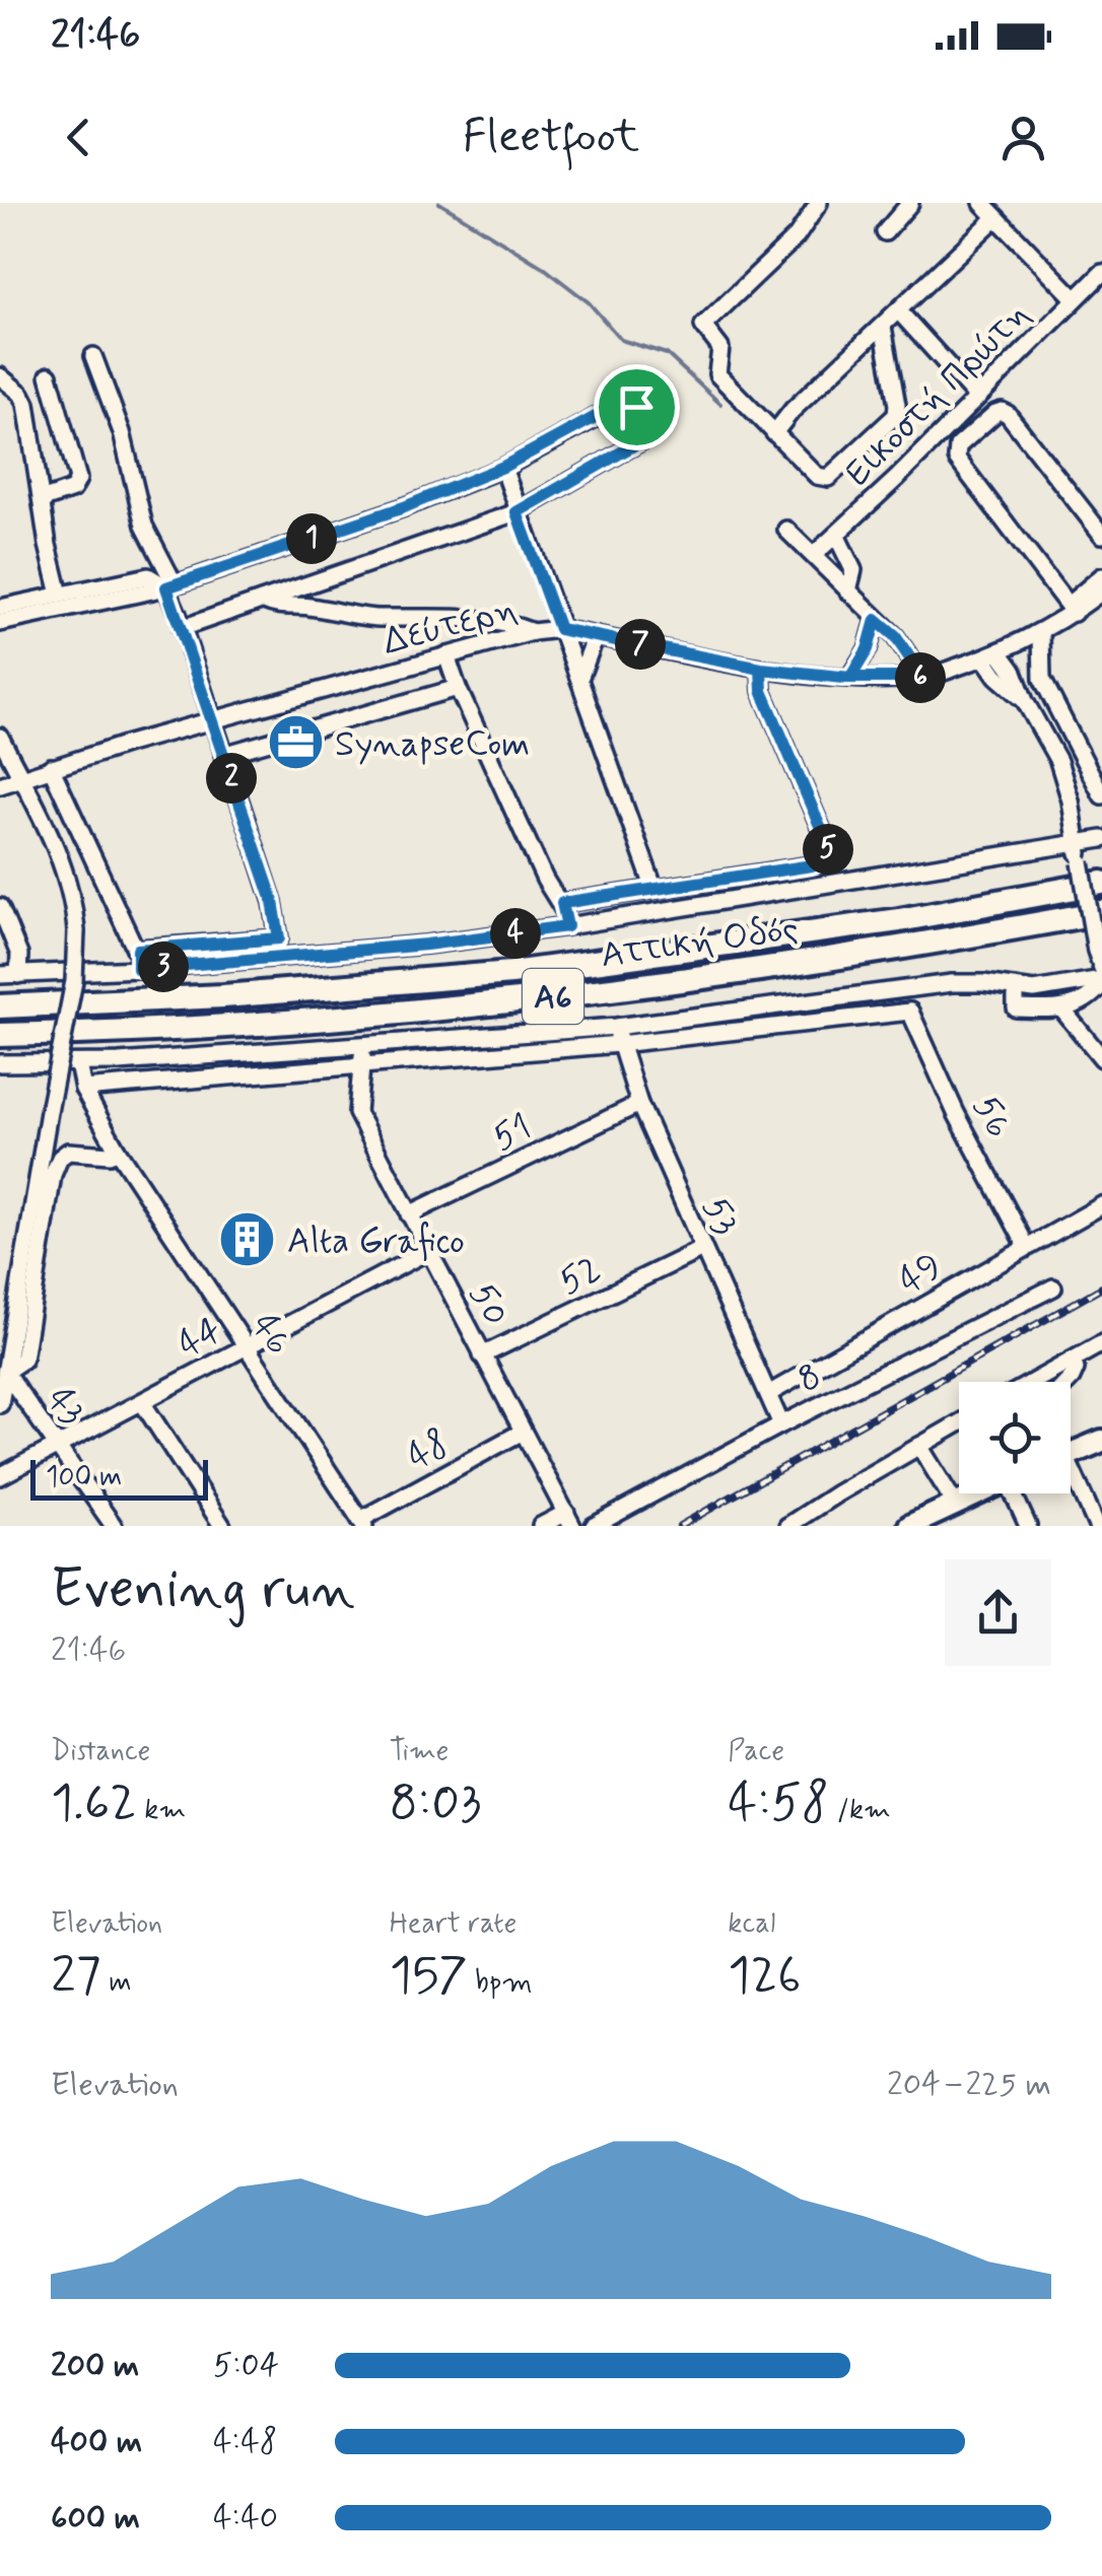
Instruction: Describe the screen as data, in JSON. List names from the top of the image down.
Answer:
{
  "streets": {
    "highway": ["Αττική Οδός", "Α6"],
    "street": [
      "Εικοστή Πρώτη",
      "Δεύτερη",
      "56",
      "51",
      "53",
      "49",
      "52",
      "50",
      "46",
      "44",
      "8",
      "43",
      "48"
    ]
  },
  "crossings": [
    ["56", "49"],
    ["51", "53"],
    ["51", "50"],
    ["53", "49"],
    ["53", "52"],
    ["53", "8"],
    ["52", "50"],
    ["50", "44"],
    ["50", "48"],
    ["46", "44"],
    ["46", "48"],
    ["44", "43"]
  ],
  "places": {
    "office": ["SynapseCom"],
    "building": ["Alta Grafico"]
  },
  "scale_bar": "100 m",
  "page": {
    "status": "21:46",
    "header": "Fleetfoot",
    "pins": [
      "1",
      "7",
      "6",
      "2",
      "5",
      "4",
      "3"
    ],
    "scale": "100 m",
    "heading": ["Evening run", "21:46"],
    "stats": [
      ["Distance", "1.62 km"],
      ["Time", "8:03"],
      ["Pace", "4:58 /km"],
      ["Elevation", "27 m"],
      ["Heart rate", "157 bpm"],
      ["kcal", "126"]
    ],
    "chart": ["Elevation", "204–225 m"],
    "list": [
      {
        "name": "200 m",
        "note": "5:04"
      },
      {
        "name": "400 m",
        "note": "4:48"
      },
      {
        "name": "600 m",
        "note": "4:40"
      }
    ]
  }
}
